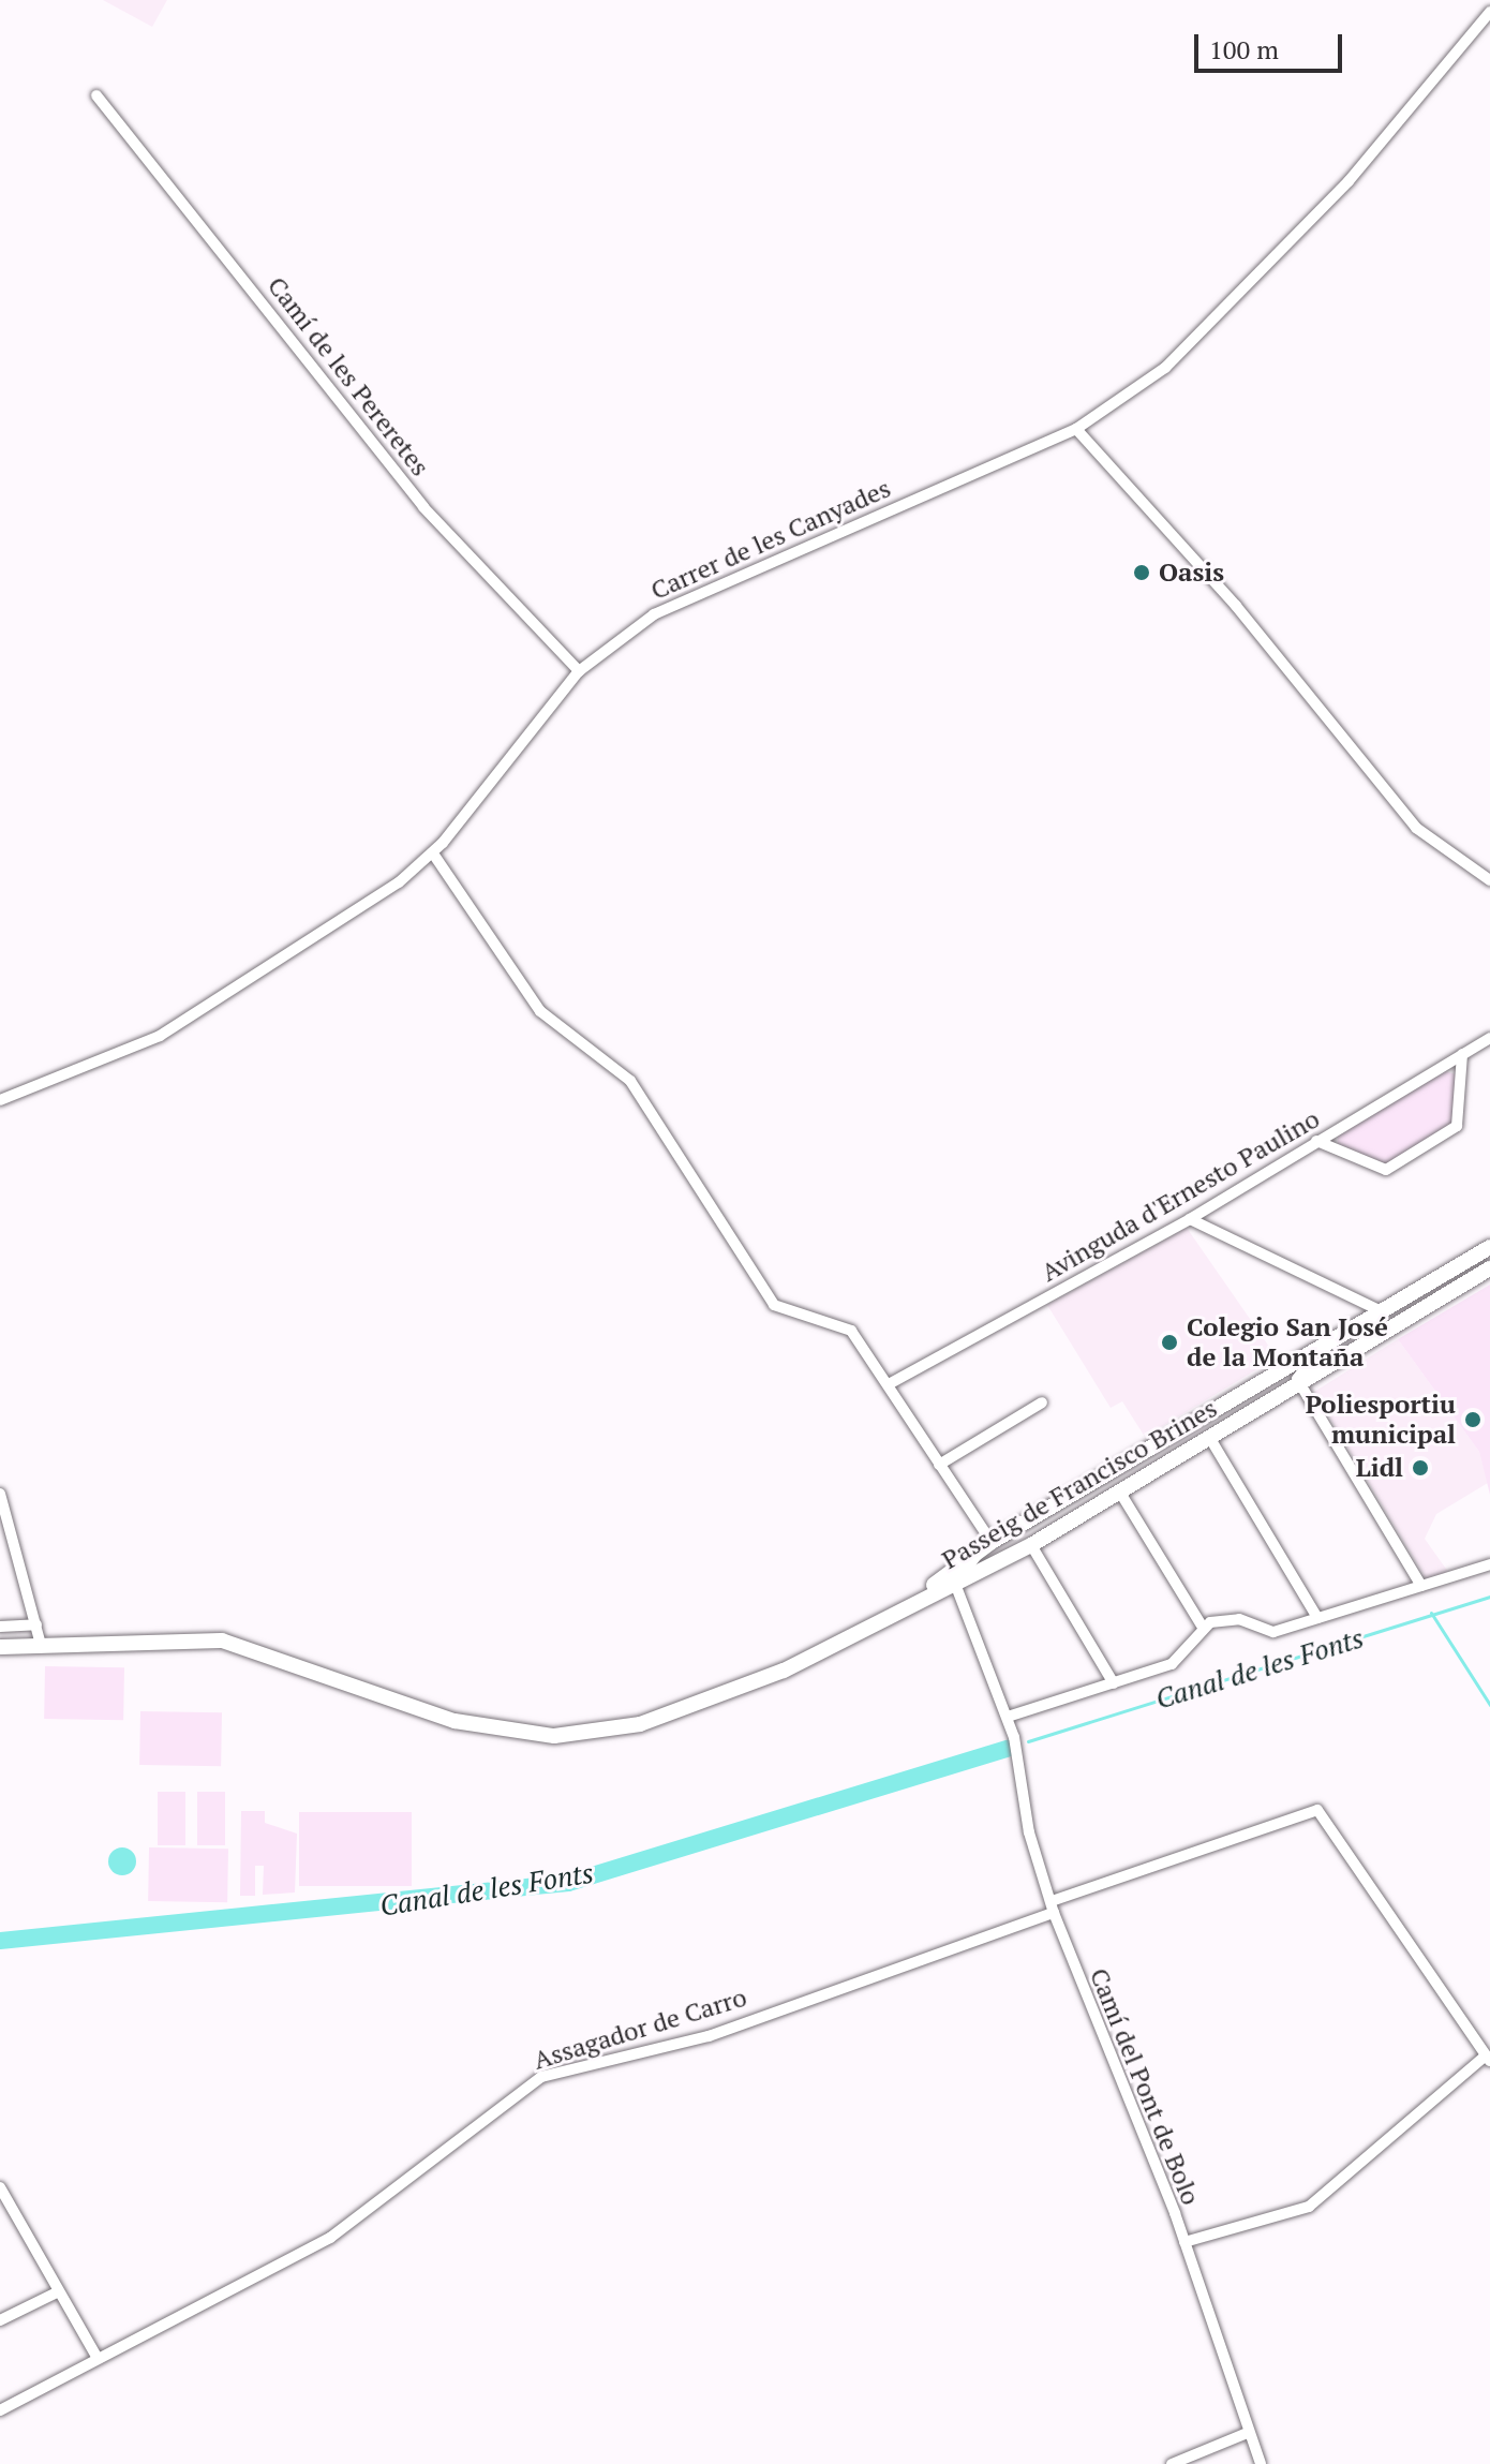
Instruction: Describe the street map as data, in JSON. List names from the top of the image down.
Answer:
{
  "streets": {
    "street": [
      "Camí de les Pereretes",
      "Carrer de les Canyades",
      "Avinguda d'Ernesto Paulino",
      "Passeig de Francisco Brines",
      "Assagador de Carro",
      "Camí del Pont de Bolo"
    ]
  },
  "crossings": [
    ["Camí de les Pereretes", "Carrer de les Canyades"],
    ["Passeig de Francisco Brines", "Camí del Pont de Bolo"],
    ["Assagador de Carro", "Camí del Pont de Bolo"]
  ],
  "water": ["Canal de les Fonts"],
  "places": [
    "Oasis",
    "Colegio San José de la Montaña",
    "Poliesportiu municipal",
    "Lidl"
  ],
  "scale_bar": "100 m"
}
